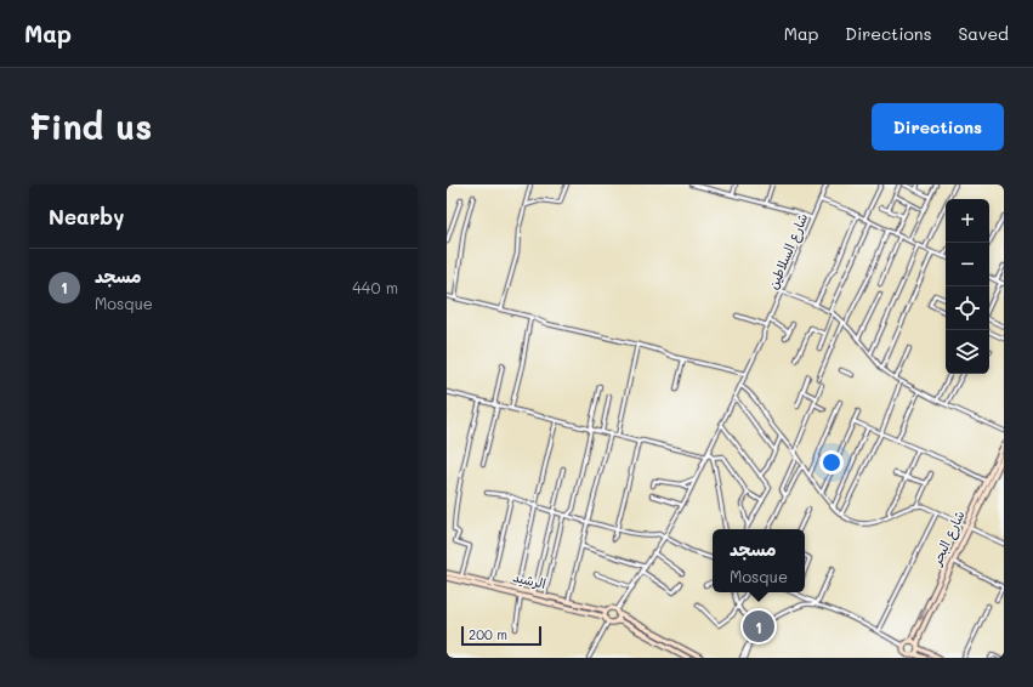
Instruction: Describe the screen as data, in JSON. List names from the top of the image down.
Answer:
{
  "streets": {
    "main road": ["شارع البحر", "الرشيد"],
    "street": ["شارع السلاطين"]
  },
  "crossings": [
    ["شارع السلاطين", "الرشيد"]
  ],
  "scale_bar": "200 m",
  "page": {
    "header": "Map",
    "nav": ["Map", "Directions", "Saved"],
    "buttons": "Directions",
    "title": "Find us",
    "heading": "Nearby",
    "map_buttons": ["+", "−"],
    "list": [
      {
        "mark": "1",
        "name": "مسجد",
        "note": "Mosque",
        "value": "440 m"
      }
    ],
    "popup": ["مسجد", "Mosque"],
    "pins": "1",
    "scale": "200 m"
  }
}
